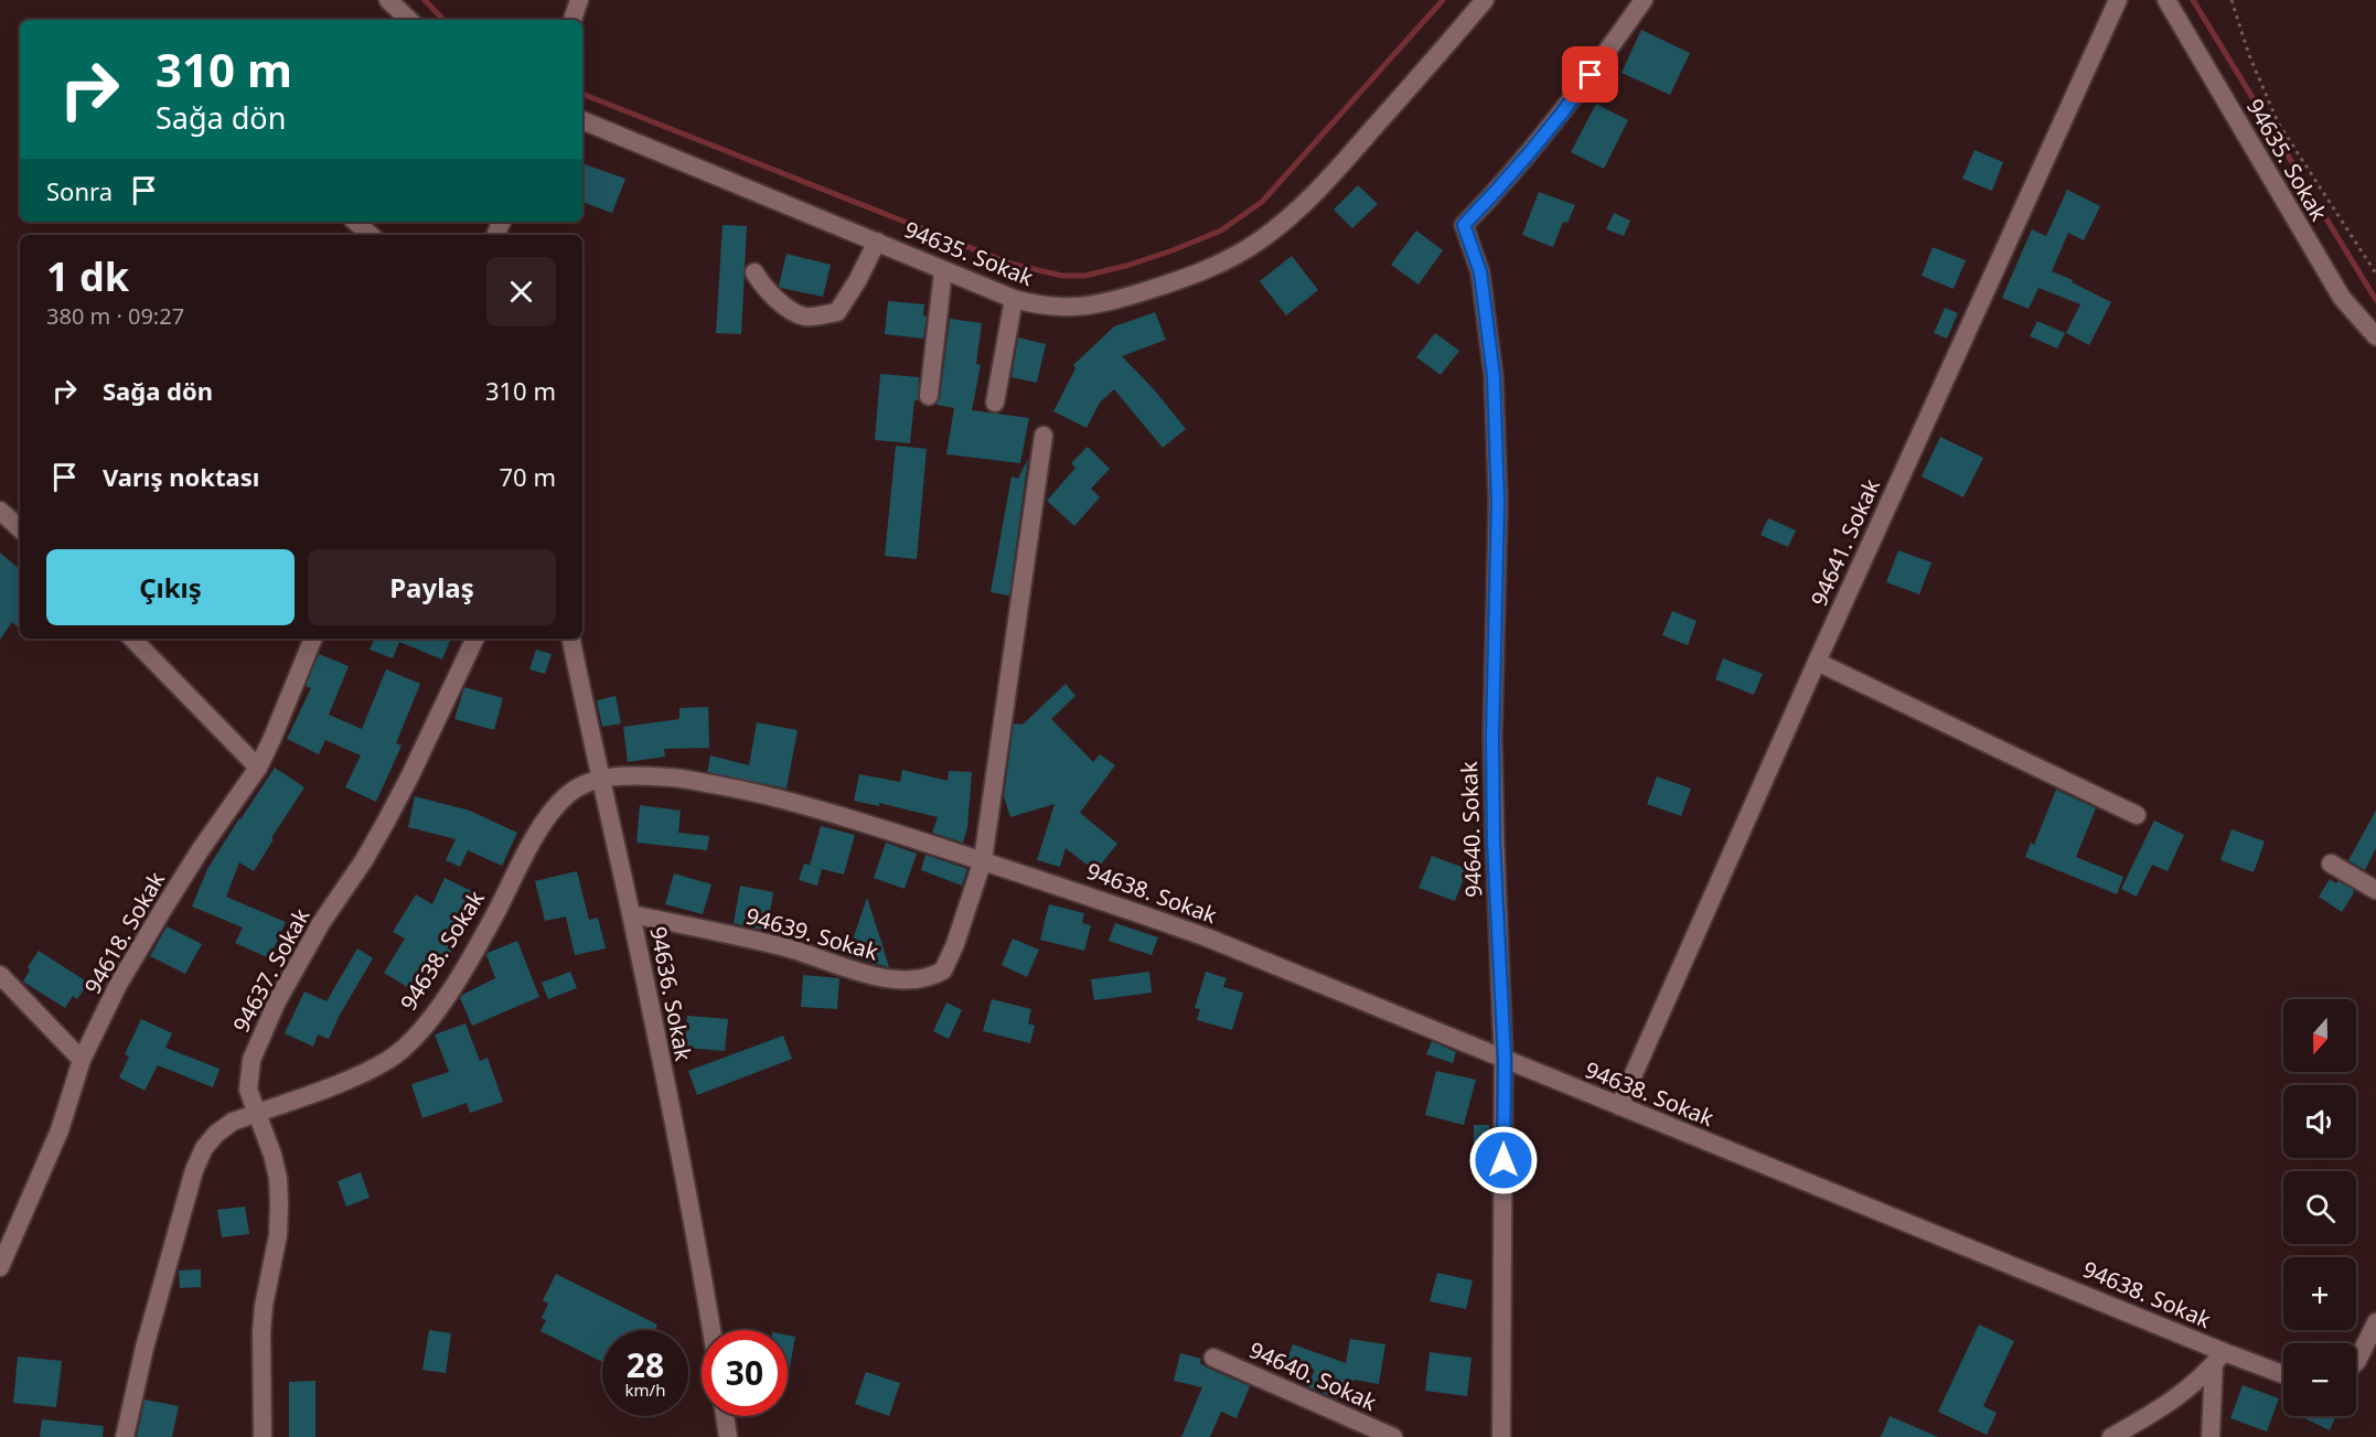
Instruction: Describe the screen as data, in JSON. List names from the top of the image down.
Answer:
{
  "streets": {
    "street": [
      "94635. Sokak",
      "94641. Sokak",
      "94640. Sokak",
      "94638. Sokak",
      "94618. Sokak",
      "94639. Sokak",
      "94637. Sokak",
      "94636. Sokak"
    ]
  },
  "crossings": [
    ["94641. Sokak", "94638. Sokak"],
    ["94640. Sokak", "94638. Sokak"],
    ["94638. Sokak", "94639. Sokak"],
    ["94638. Sokak", "94637. Sokak"],
    ["94638. Sokak", "94636. Sokak"],
    ["94639. Sokak", "94636. Sokak"]
  ],
  "north": "bottom",
  "page": {
    "turn": ["310 m", "Sağa dön"],
    "then": "Sonra",
    "heading": ["1 dk", "380 m · 09:27"],
    "list": [
      {
        "name": "Sağa dön",
        "value": "310 m"
      },
      {
        "name": "Varış noktası",
        "value": "70 m"
      }
    ],
    "buttons": ["Çıkış", "Paylaş"],
    "map_buttons": ["+", "−"],
    "speed": "28 km/h",
    "limit": "30"
  }
}
